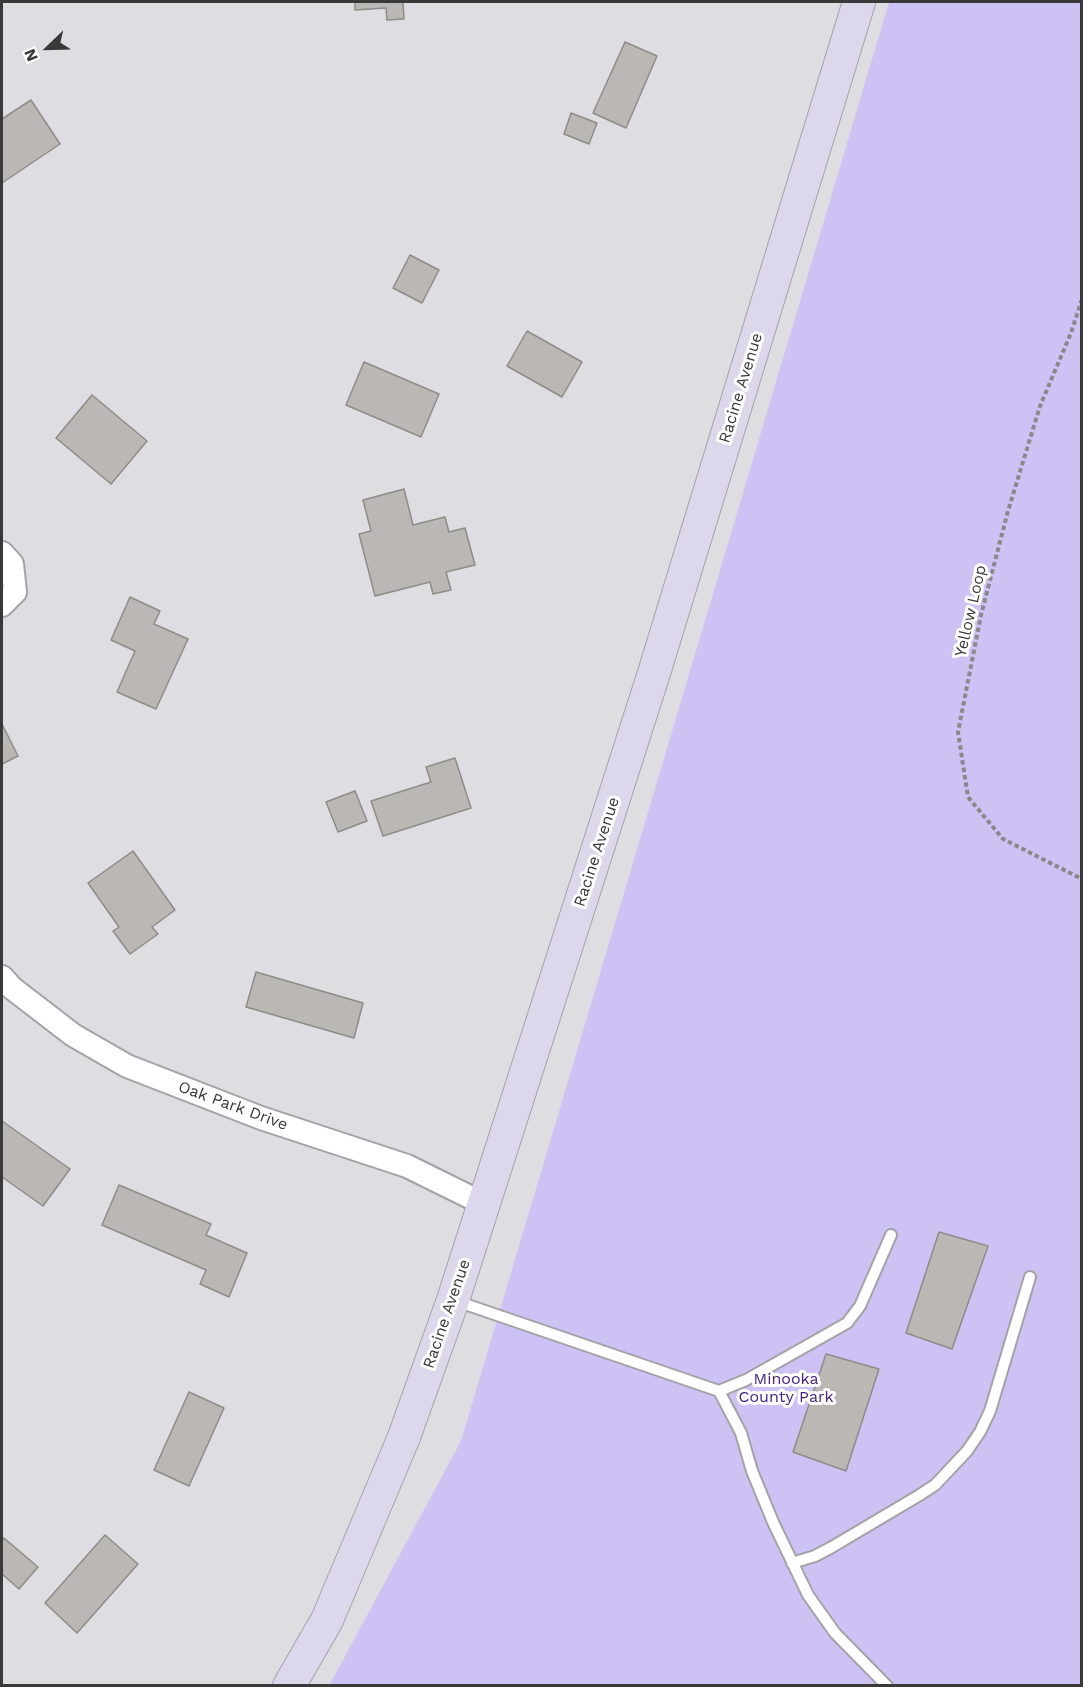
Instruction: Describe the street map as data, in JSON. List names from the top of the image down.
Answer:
{
  "streets": {
    "main road": ["Racine Avenue"],
    "street": ["Oak Park Drive"],
    "path": ["Yellow Loop"]
  },
  "crossings": [
    ["Racine Avenue", "Oak Park Drive"]
  ],
  "parks": ["Minooka County Park"],
  "north": "bottom left"
}
